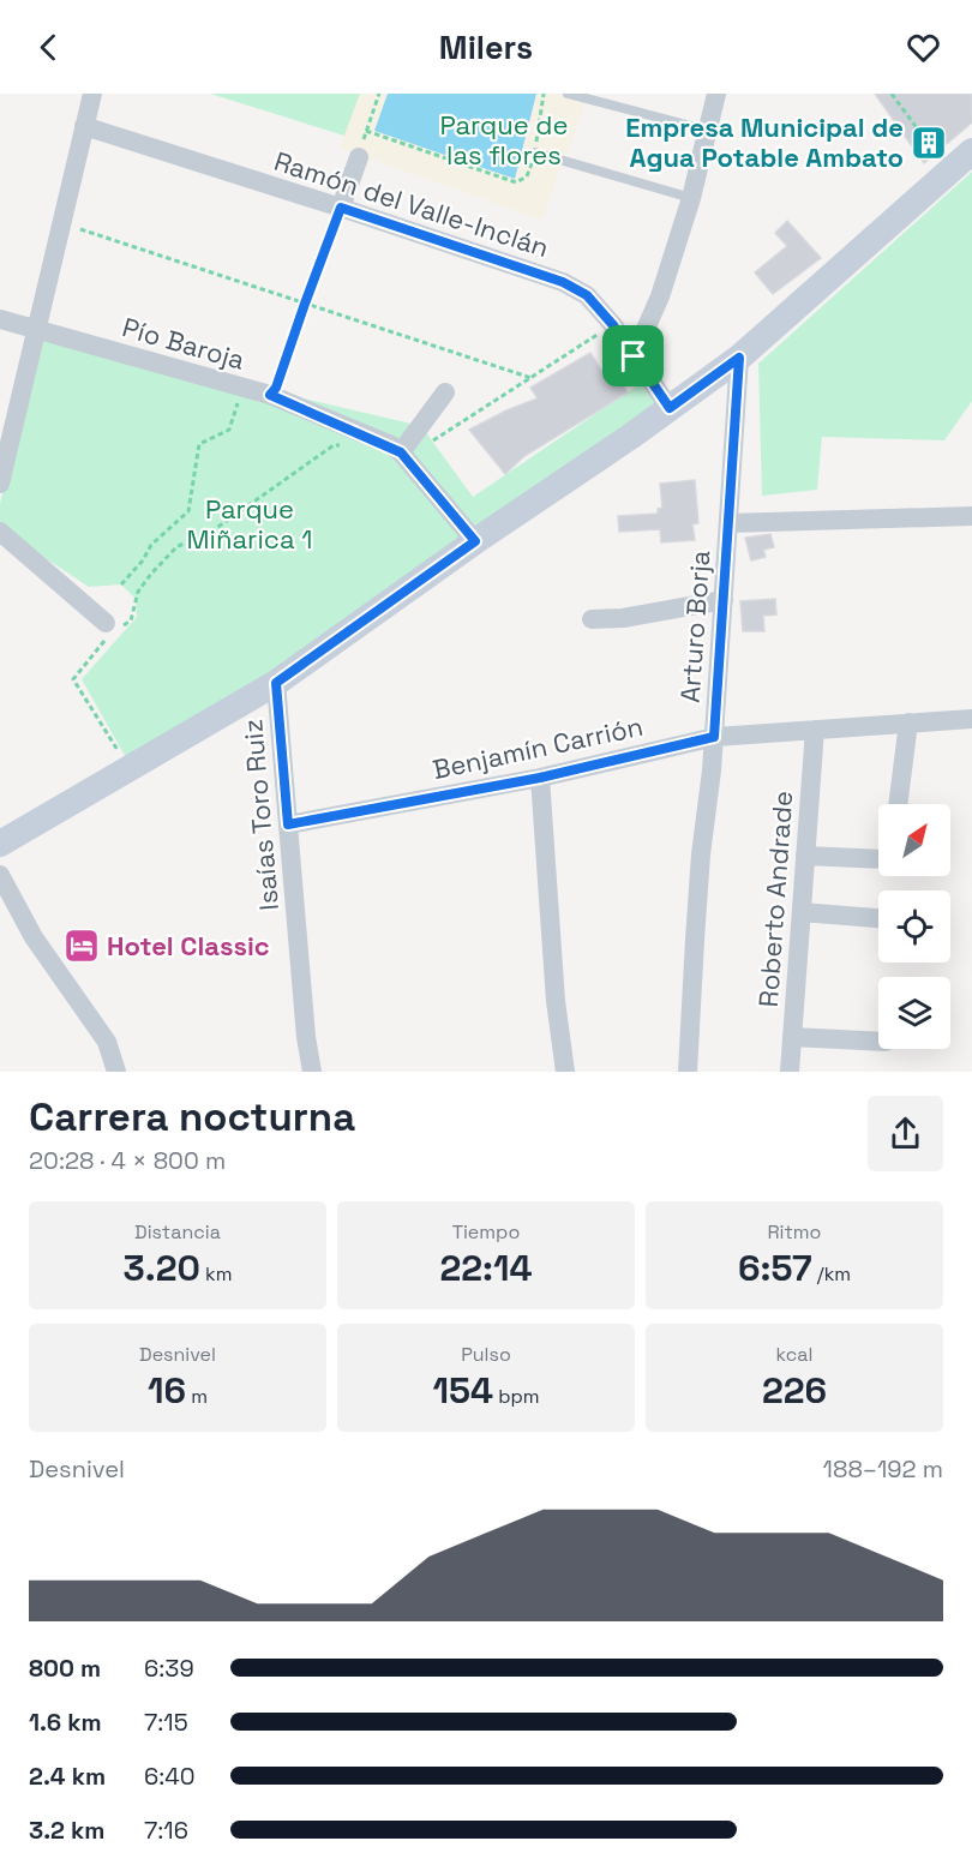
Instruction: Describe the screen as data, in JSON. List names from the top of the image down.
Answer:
{
  "streets": {
    "street": [
      "Ramón del Valle-Inclán",
      "Pío Baroja",
      "Arturo Borja",
      "Benjamín Carrión",
      "Isaías Toro Ruiz",
      "Roberto Andrade"
    ]
  },
  "crossings": [
    ["Arturo Borja", "Benjamín Carrión"],
    ["Benjamín Carrión", "Isaías Toro Ruiz"],
    ["Benjamín Carrión", "Roberto Andrade"]
  ],
  "parks": ["Parque de las flores", "Parque Miñarica 1"],
  "places": {
    "building": ["Empresa Municipal de Agua Potable Ambato"],
    "hotel": ["Hotel Classic"]
  },
  "north": "top right",
  "page": {
    "header": "Milers",
    "heading": ["Carrera nocturna", "20:28 · 4 × 800 m"],
    "stats": [
      ["Distancia", "3.20 km"],
      ["Tiempo", "22:14"],
      ["Ritmo", "6:57 /km"],
      ["Desnivel", "16 m"],
      ["Pulso", "154 bpm"],
      ["kcal", "226"]
    ],
    "chart": ["Desnivel", "188–192 m"],
    "list": [
      {
        "name": "800 m",
        "note": "6:39"
      },
      {
        "name": "1.6 km",
        "note": "7:15"
      },
      {
        "name": "2.4 km",
        "note": "6:40"
      },
      {
        "name": "3.2 km",
        "note": "7:16"
      }
    ]
  }
}
